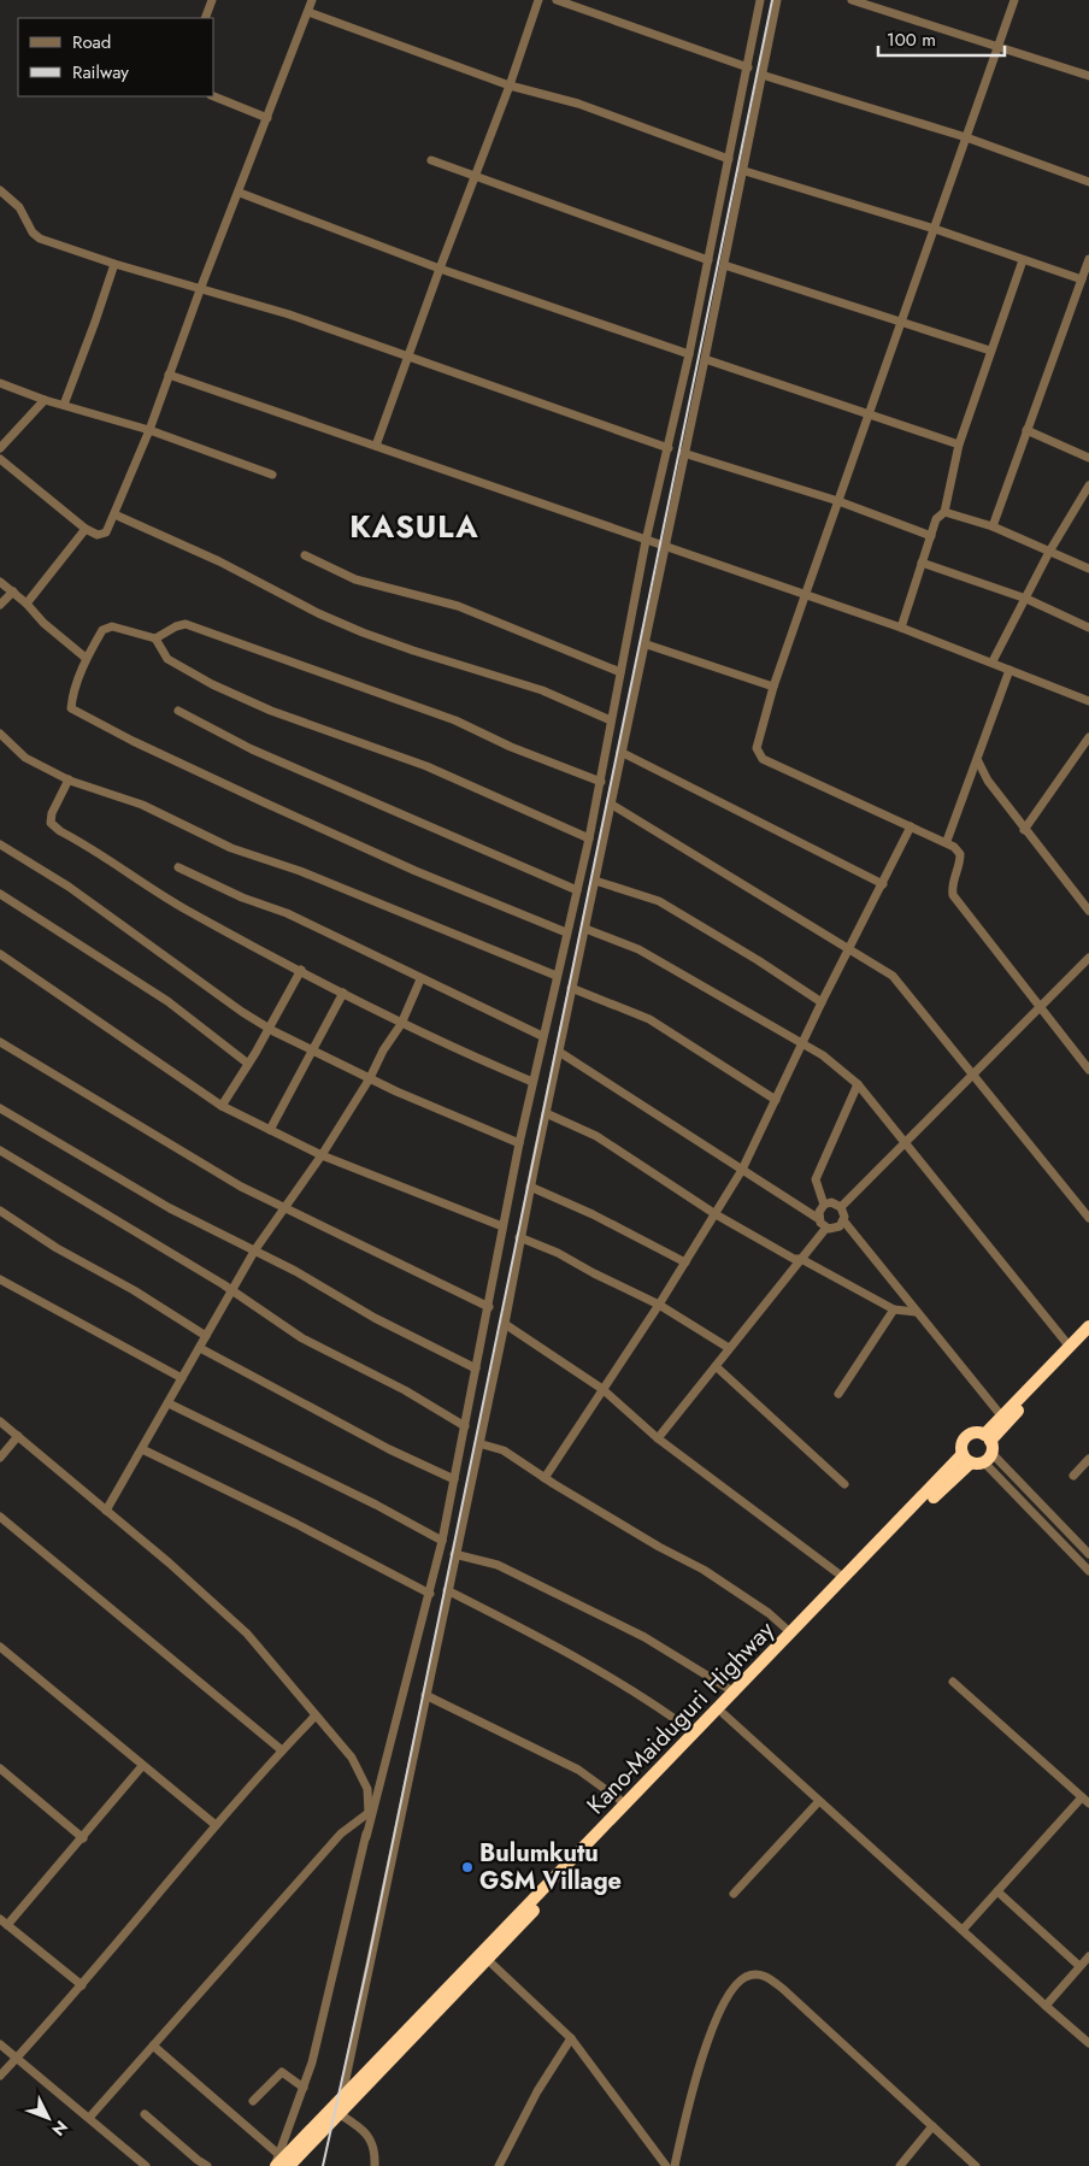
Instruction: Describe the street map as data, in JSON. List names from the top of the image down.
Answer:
{
  "streets": {
    "highway": ["Kano-Maiduguri Highway"]
  },
  "districts": ["KASULA"],
  "places": ["Bulumkutu GSM Village"],
  "legend": ["Road", "Railway"],
  "scale_bar": "100 m",
  "north": "bottom right"
}
